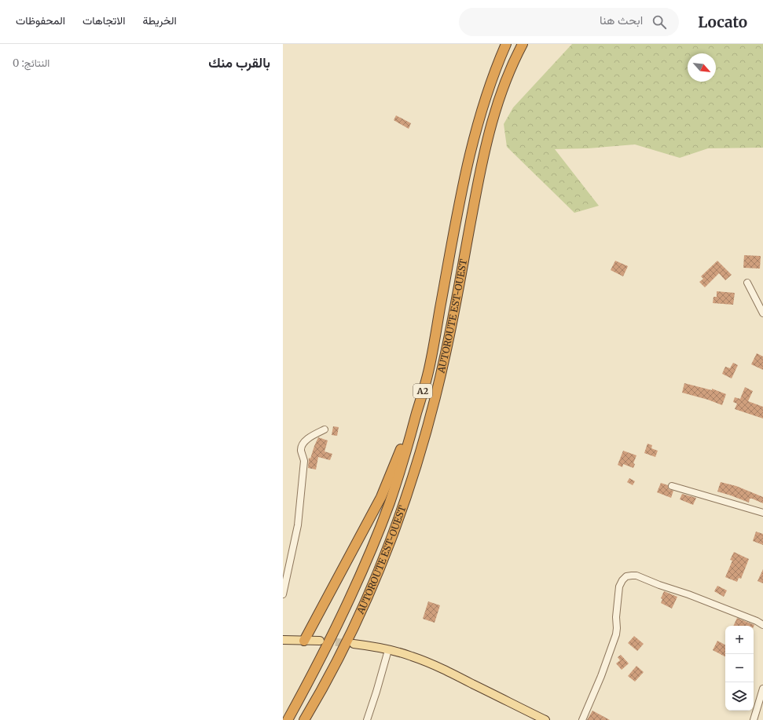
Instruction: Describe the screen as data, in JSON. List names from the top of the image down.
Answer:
{
  "streets": {
    "highway": ["AUTOROUTE EST-OUEST", "A2"]
  },
  "north": "bottom right",
  "page": {
    "header": "Locato",
    "search": "ابحث هنا",
    "nav": ["الخريطة", "الاتجاهات", "المحفوظات"],
    "heading": ["بالقرب منك", "النتائج: 0"],
    "map_buttons": ["+", "−"]
  }
}
